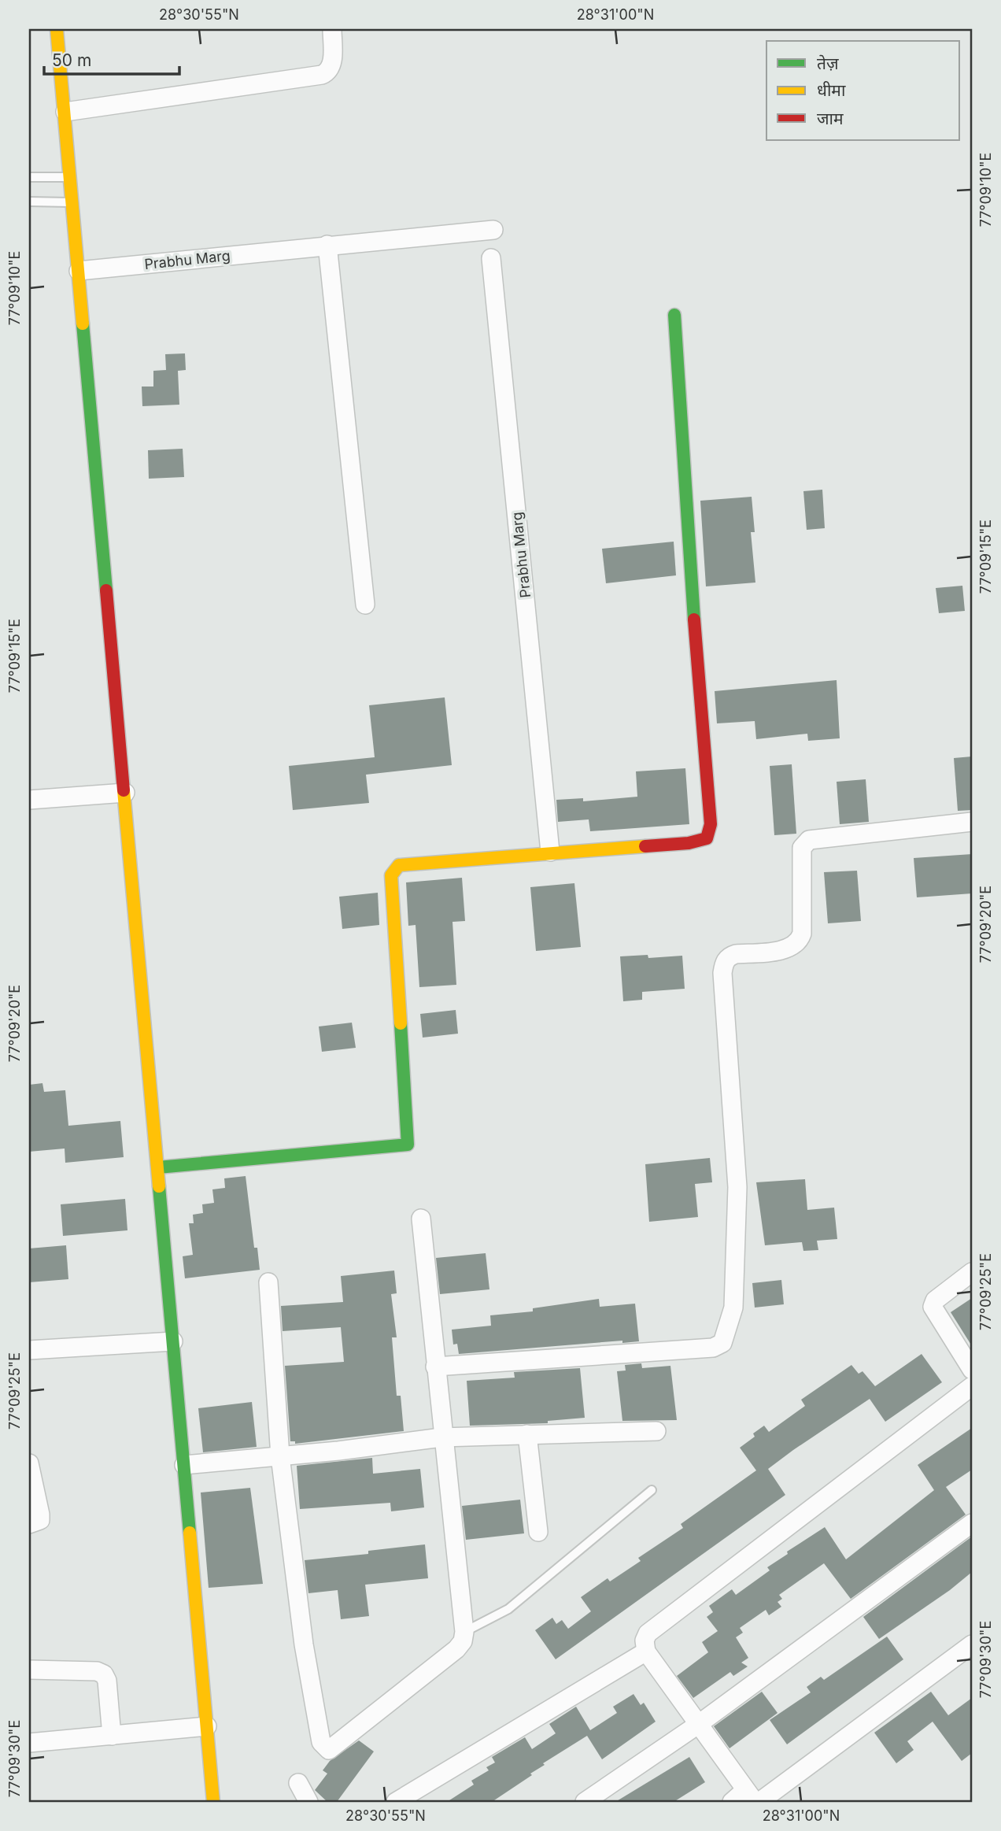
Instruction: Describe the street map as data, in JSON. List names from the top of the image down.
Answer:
{
  "streets": {
    "street": ["Prabhu Marg"]
  },
  "legend": ["तेज़", "धीमा", "जाम"],
  "scale_bar": "50 m",
  "coordinates": [
    "28°30'55\"N",
    "28°31'00\"N",
    "77°09'10\"E",
    "77°09'15\"E",
    "77°09'20\"E",
    "77°09'25\"E",
    "77°09'30\"E"
  ]
}
